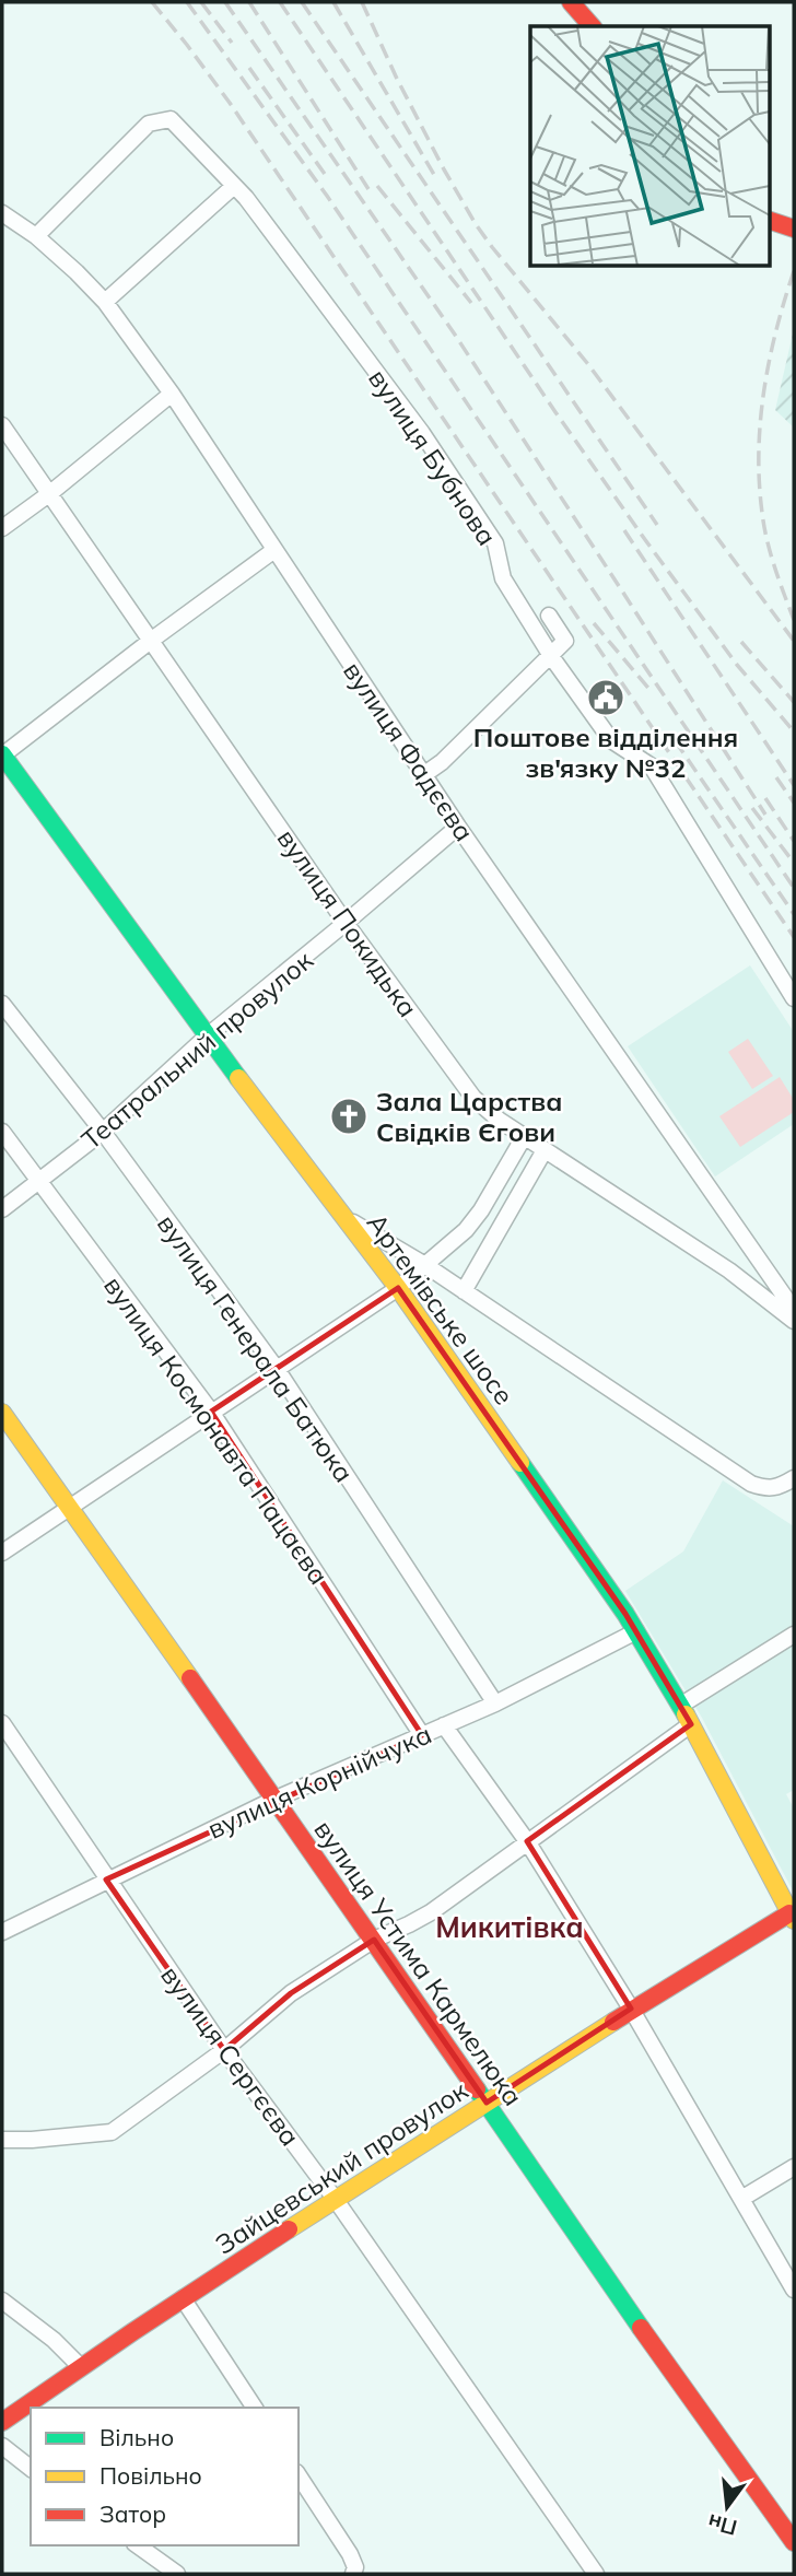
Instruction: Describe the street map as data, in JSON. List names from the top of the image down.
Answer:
{
  "streets": {
    "street": [
      "вулиця Бубнова",
      "вулиця Фадєєва",
      "вулиця Покидька",
      "Театральний провулок",
      "Артемівське шосе",
      "вулиця Генерала Батюка",
      "вулиця Космонавта Пацаєва",
      "вулиця Корнійчука",
      "вулиця Устима Кармелюка",
      "вулиця Сергєєва",
      "Зайцевський провулок"
    ]
  },
  "crossings": [
    ["вулиця Бубнова", "вулиця Фадєєва"],
    ["вулиця Фадєєва", "Театральний провулок"],
    ["вулиця Покидька", "Театральний провулок"],
    ["Театральний провулок", "Артемівське шосе"],
    ["Театральний провулок", "вулиця Генерала Батюка"],
    ["Театральний провулок", "вулиця Космонавта Пацаєва"],
    ["Артемівське шосе", "вулиця Корнійчука"],
    ["Артемівське шосе", "Зайцевський провулок"],
    ["вулиця Генерала Батюка", "вулиця Корнійчука"],
    ["вулиця Космонавта Пацаєва", "вулиця Корнійчука"],
    ["вулиця Корнійчука", "вулиця Устима Кармелюка"],
    ["вулиця Корнійчука", "вулиця Сергєєва"],
    ["вулиця Устима Кармелюка", "Зайцевський провулок"],
    ["вулиця Сергєєва", "Зайцевський провулок"]
  ],
  "districts": ["Микитівка"],
  "places": {
    "public building": ["Поштове відділення зв'язку №32"],
    "church": ["Зала Царства Свідків Єгови"]
  },
  "legend": ["Вільно", "Повільно", "Затор"],
  "north": "bottom"
}
